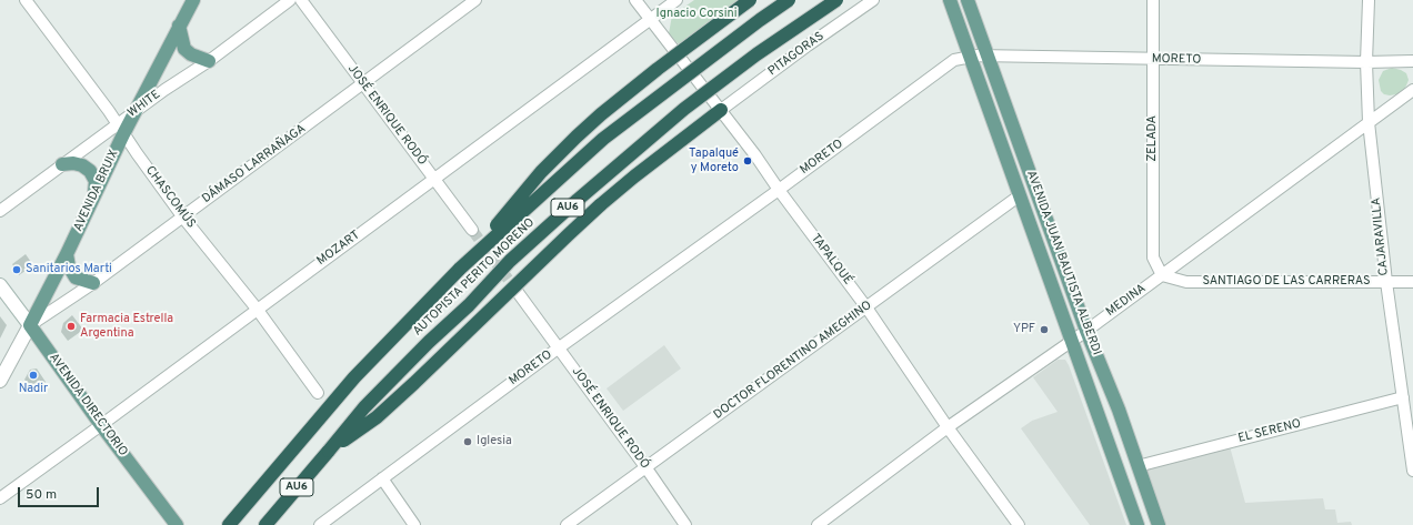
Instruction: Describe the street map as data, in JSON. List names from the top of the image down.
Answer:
{
  "streets": {
    "highway": ["AU6", "AUTOPISTA PERITO MORENO"],
    "main road": ["AVENIDA BRUIX", "AVENIDA JUAN BAUTISTA ALBERDI", "AVENIDA DIRECTORIO"],
    "street": [
      "PITAGORAS",
      "MORETO",
      "WHITE",
      "JOSÉ ENRIQUE RODÓ",
      "ZELADA",
      "DÁMASO LARRAÑAGA",
      "CHASCOMÚS",
      "CAJARAVILLA",
      "MOZART",
      "TAPALQUÉ",
      "SANTIAGO DE LAS CARRERAS",
      "MEDINA",
      "DOCTOR FLORENTINO AMEGHINO",
      "EL SERENO"
    ]
  },
  "crossings": [
    ["PITAGORAS", "TAPALQUÉ"],
    ["MORETO", "JOSÉ ENRIQUE RODÓ"],
    ["MORETO", "ZELADA"],
    ["MORETO", "CAJARAVILLA"],
    ["MORETO", "TAPALQUÉ"],
    ["MORETO", "AVENIDA JUAN BAUTISTA ALBERDI"],
    ["WHITE", "AVENIDA BRUIX"],
    ["WHITE", "CHASCOMÚS"],
    ["JOSÉ ENRIQUE RODÓ", "DÁMASO LARRAÑAGA"],
    ["JOSÉ ENRIQUE RODÓ", "MOZART"],
    ["JOSÉ ENRIQUE RODÓ", "DOCTOR FLORENTINO AMEGHINO"],
    ["ZELADA", "SANTIAGO DE LAS CARRERAS"],
    ["ZELADA", "MEDINA"],
    ["DÁMASO LARRAÑAGA", "AVENIDA BRUIX"],
    ["DÁMASO LARRAÑAGA", "CHASCOMÚS"],
    ["DÁMASO LARRAÑAGA", "AVENIDA DIRECTORIO"],
    ["AVENIDA BRUIX", "CHASCOMÚS"],
    ["AVENIDA BRUIX", "AVENIDA DIRECTORIO"],
    ["CHASCOMÚS", "MOZART"],
    ["CAJARAVILLA", "SANTIAGO DE LAS CARRERAS"],
    ["CAJARAVILLA", "MEDINA"],
    ["CAJARAVILLA", "EL SERENO"],
    ["MOZART", "TAPALQUÉ"],
    ["MOZART", "AVENIDA DIRECTORIO"],
    ["TAPALQUÉ", "MEDINA"],
    ["TAPALQUÉ", "DOCTOR FLORENTINO AMEGHINO"],
    ["AVENIDA JUAN BAUTISTA ALBERDI", "MEDINA"],
    ["AVENIDA JUAN BAUTISTA ALBERDI", "DOCTOR FLORENTINO AMEGHINO"],
    ["AVENIDA JUAN BAUTISTA ALBERDI", "EL SERENO"],
    ["SANTIAGO DE LAS CARRERAS", "MEDINA"]
  ],
  "parks": ["Ignacio Corsini"],
  "places": [
    "Tapalqué y Moreto",
    "Sanitarios Marti",
    "Farmacia Estrella Argentina",
    "YPF",
    "Nadir",
    "Iglesia"
  ],
  "scale_bar": "50 m"
}
